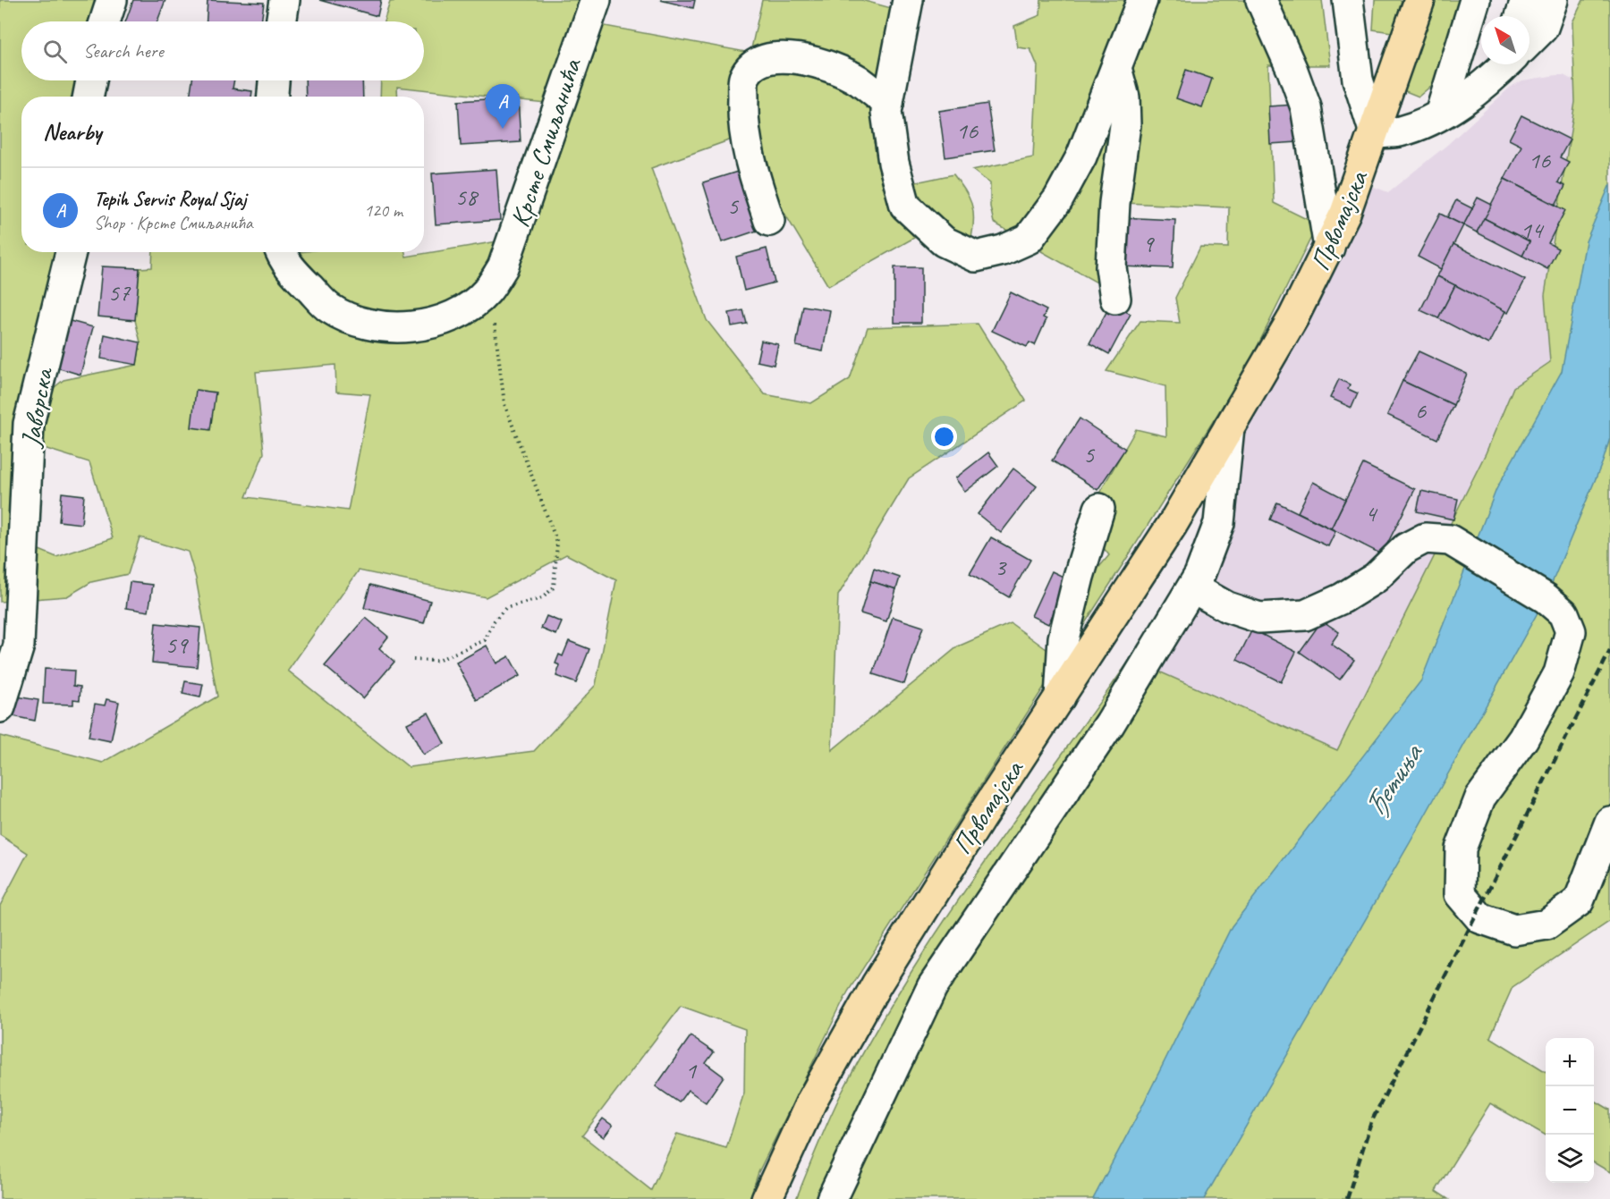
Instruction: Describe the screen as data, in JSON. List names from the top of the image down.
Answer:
{
  "streets": {
    "main road": ["Првомајска"],
    "street": ["Крсте Смиљанића", "Јаворска"]
  },
  "water": ["Ђетиња"],
  "house_numbers": [
    "16",
    "16",
    "58",
    "5",
    "14",
    "9",
    "57",
    "6",
    "5",
    "4",
    "3",
    "59",
    "1"
  ],
  "north": "top left",
  "page": {
    "search": "Search here",
    "pins": "A",
    "heading": "Nearby",
    "list": [
      {
        "mark": "A",
        "name": "Tepih Servis Royal Sjaj",
        "note": "Shop · Крсте Смиљанића",
        "value": "120 m"
      }
    ],
    "map_buttons": ["+", "−"]
  }
}
